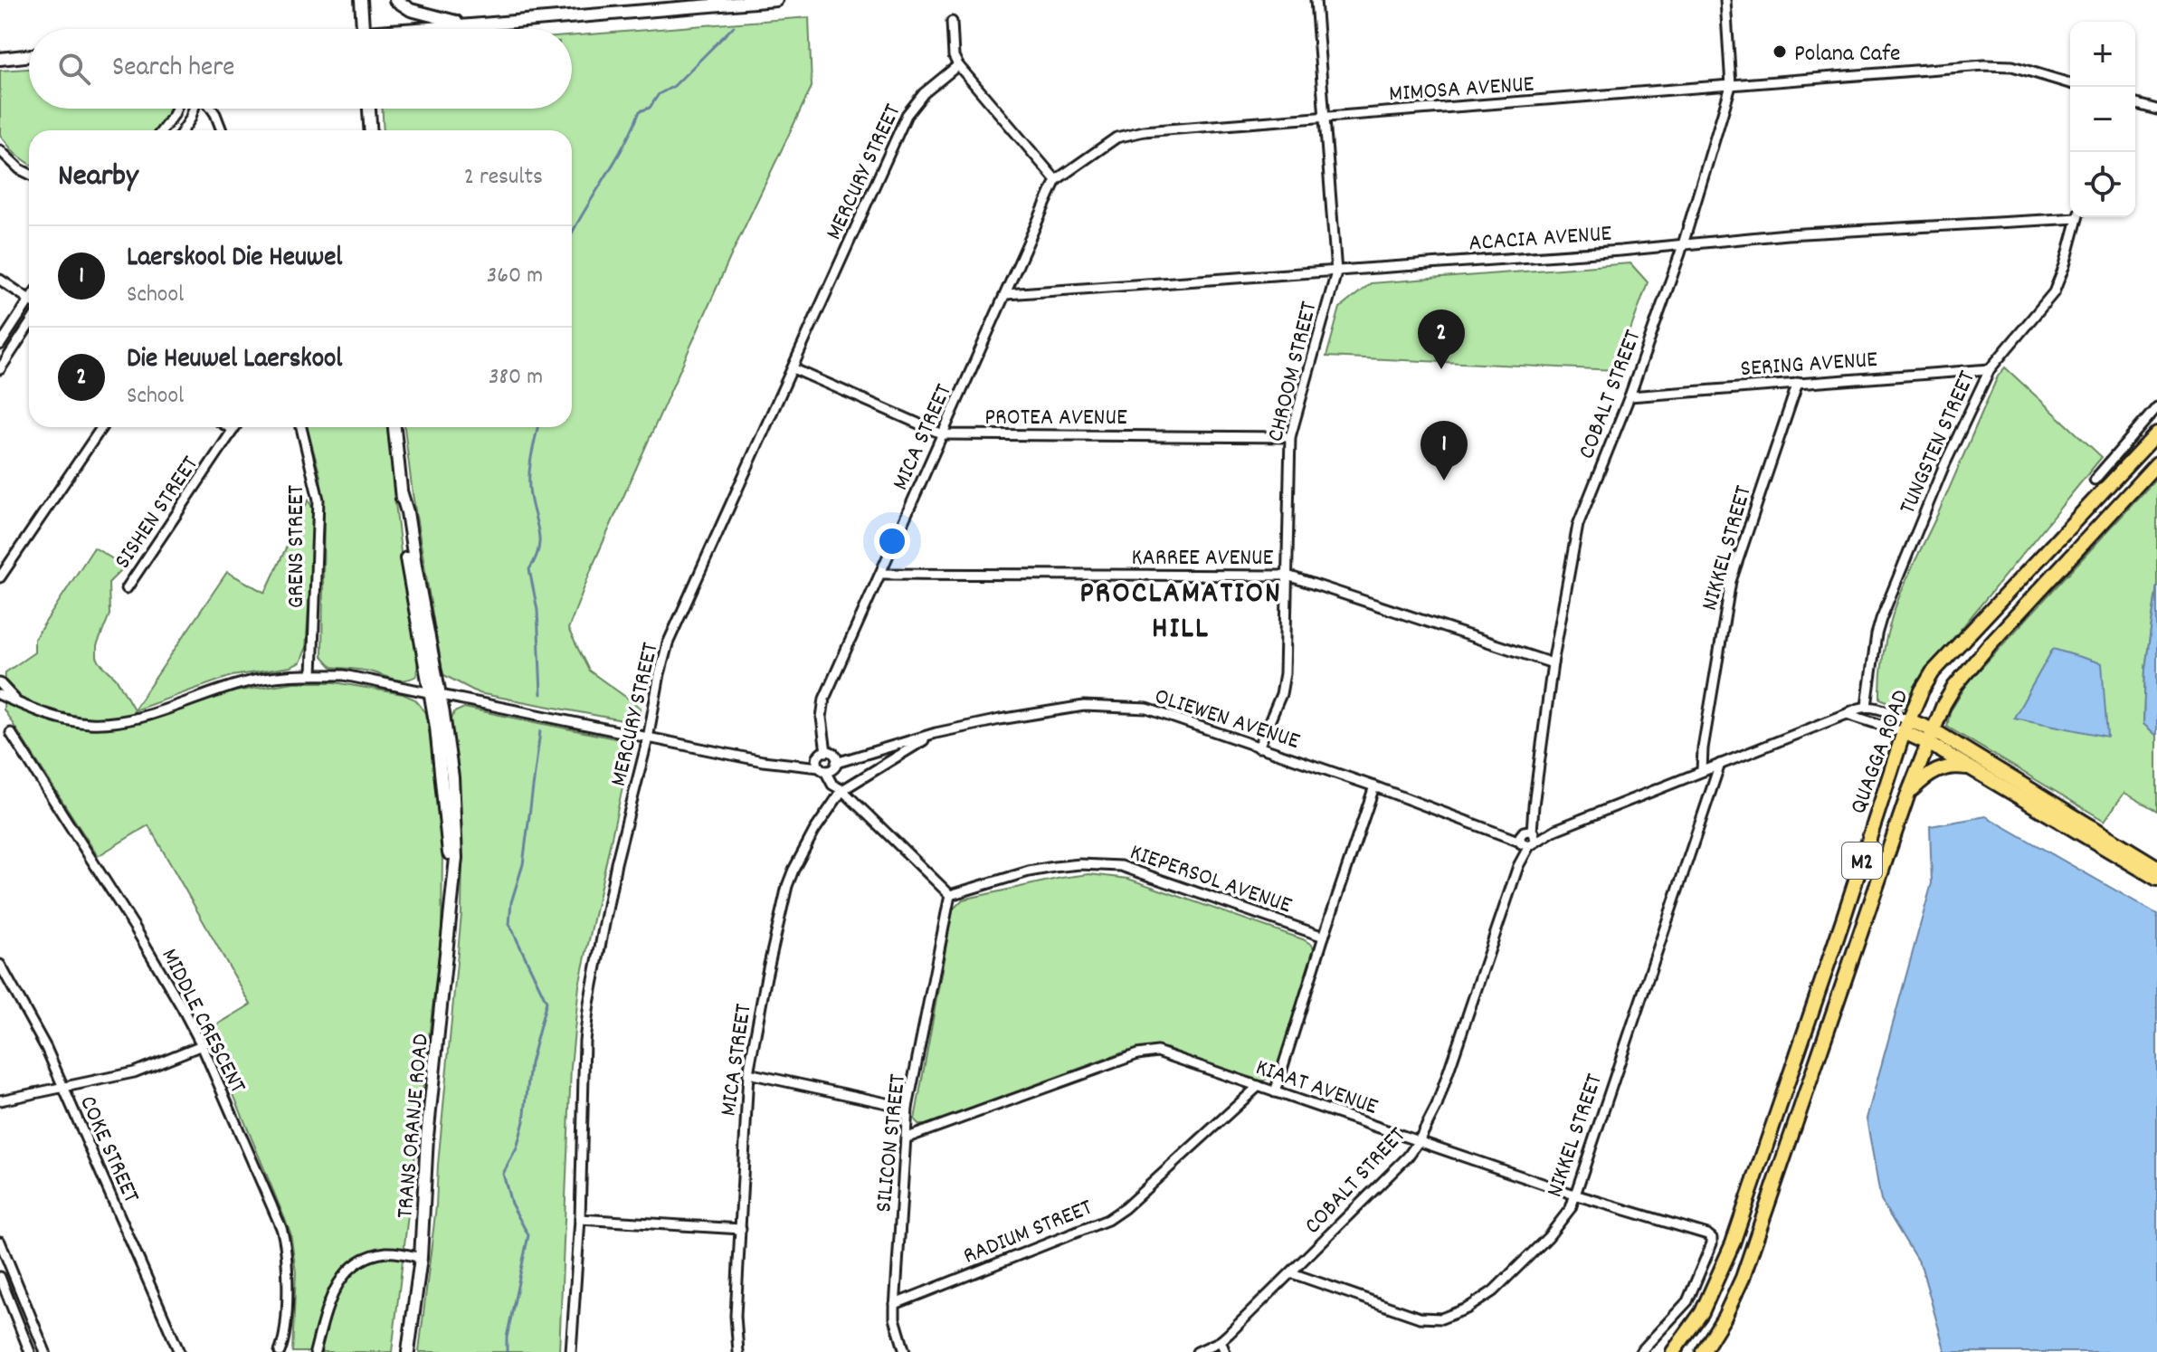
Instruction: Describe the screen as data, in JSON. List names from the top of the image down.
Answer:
{
  "streets": {
    "main road": ["QUAGGA ROAD", "M2", "TRANS ORANJE ROAD"],
    "street": [
      "MIMOSA AVENUE",
      "MERCURY STREET",
      "ACACIA AVENUE",
      "SERING AVENUE",
      "CHROOM STREET",
      "COBALT STREET",
      "PROTEA AVENUE",
      "MICA STREET",
      "TUNGSTEN STREET",
      "SISHEN STREET",
      "GRENS STREET",
      "NIKKEL STREET",
      "KARREE AVENUE",
      "OLIEWEN AVENUE",
      "KIEPERSOL AVENUE",
      "MIDDLE CRESCENT",
      "KIAAT AVENUE",
      "SILICON STREET",
      "COKE STREET",
      "RADIUM STREET"
    ]
  },
  "crossings": [
    ["MIMOSA AVENUE", "CHROOM STREET"],
    ["MIMOSA AVENUE", "COBALT STREET"],
    ["MIMOSA AVENUE", "MICA STREET"],
    ["MERCURY STREET", "PROTEA AVENUE"],
    ["MERCURY STREET", "OLIEWEN AVENUE"],
    ["ACACIA AVENUE", "CHROOM STREET"],
    ["ACACIA AVENUE", "COBALT STREET"],
    ["ACACIA AVENUE", "MICA STREET"],
    ["SERING AVENUE", "COBALT STREET"],
    ["SERING AVENUE", "TUNGSTEN STREET"],
    ["SERING AVENUE", "NIKKEL STREET"],
    ["CHROOM STREET", "PROTEA AVENUE"],
    ["CHROOM STREET", "KARREE AVENUE"],
    ["CHROOM STREET", "OLIEWEN AVENUE"],
    ["COBALT STREET", "NIKKEL STREET"],
    ["COBALT STREET", "KARREE AVENUE"],
    ["COBALT STREET", "OLIEWEN AVENUE"],
    ["COBALT STREET", "KIAAT AVENUE"],
    ["PROTEA AVENUE", "MICA STREET"],
    ["MICA STREET", "KARREE AVENUE"],
    ["MICA STREET", "OLIEWEN AVENUE"],
    ["TUNGSTEN STREET", "OLIEWEN AVENUE"],
    ["NIKKEL STREET", "OLIEWEN AVENUE"],
    ["NIKKEL STREET", "KIAAT AVENUE"],
    ["OLIEWEN AVENUE", "TRANS ORANJE ROAD"],
    ["KIEPERSOL AVENUE", "SILICON STREET"],
    ["KIAAT AVENUE", "SILICON STREET"],
    ["KIAAT AVENUE", "RADIUM STREET"],
    ["SILICON STREET", "RADIUM STREET"]
  ],
  "districts": ["PROCLAMATION HILL"],
  "places": ["Polana Cafe"],
  "page": {
    "map_buttons": ["+", "−"],
    "search": "Search here",
    "heading": ["Nearby", "2 results"],
    "list": [
      {
        "mark": "1",
        "name": "Laerskool Die Heuwel",
        "note": "School",
        "value": "360 m"
      },
      {
        "mark": "2",
        "name": "Die Heuwel Laerskool",
        "note": "School",
        "value": "380 m"
      }
    ],
    "pins": ["2", "1"]
  }
}
